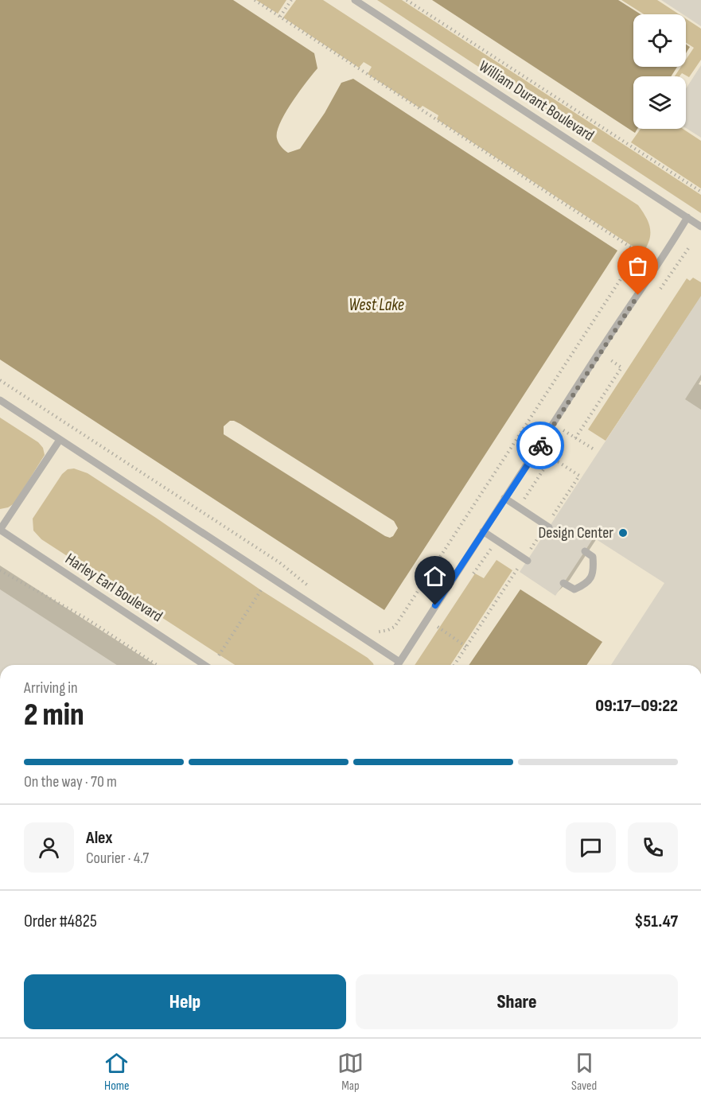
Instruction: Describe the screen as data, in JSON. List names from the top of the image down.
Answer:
{
  "streets": {
    "lane": ["William Durant Boulevard", "Harley Earl Boulevard"]
  },
  "water": ["West Lake"],
  "places": ["Design Center"],
  "page": {
    "heading": ["2 min", "Arriving in", "09:17–09:22"],
    "panel": [
      "Alex",
      "Courier · 4.7",
      "Order #4825",
      "$51.47"
    ],
    "bar": "On the way · 70 m",
    "buttons": ["Help", "Share"],
    "tabs": ["Home", "Map", "Saved"]
  }
}
